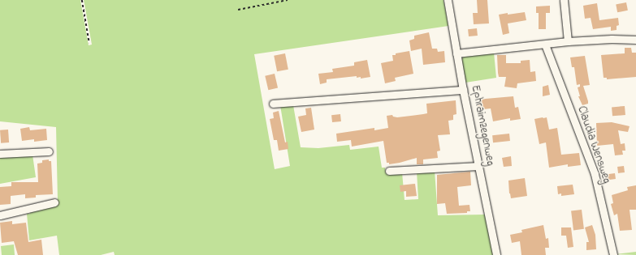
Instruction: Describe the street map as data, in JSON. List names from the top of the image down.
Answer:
{
  "streets": {
    "street": ["Ephraimzegenweg", "Claudia Wensweg"]
  }
}
